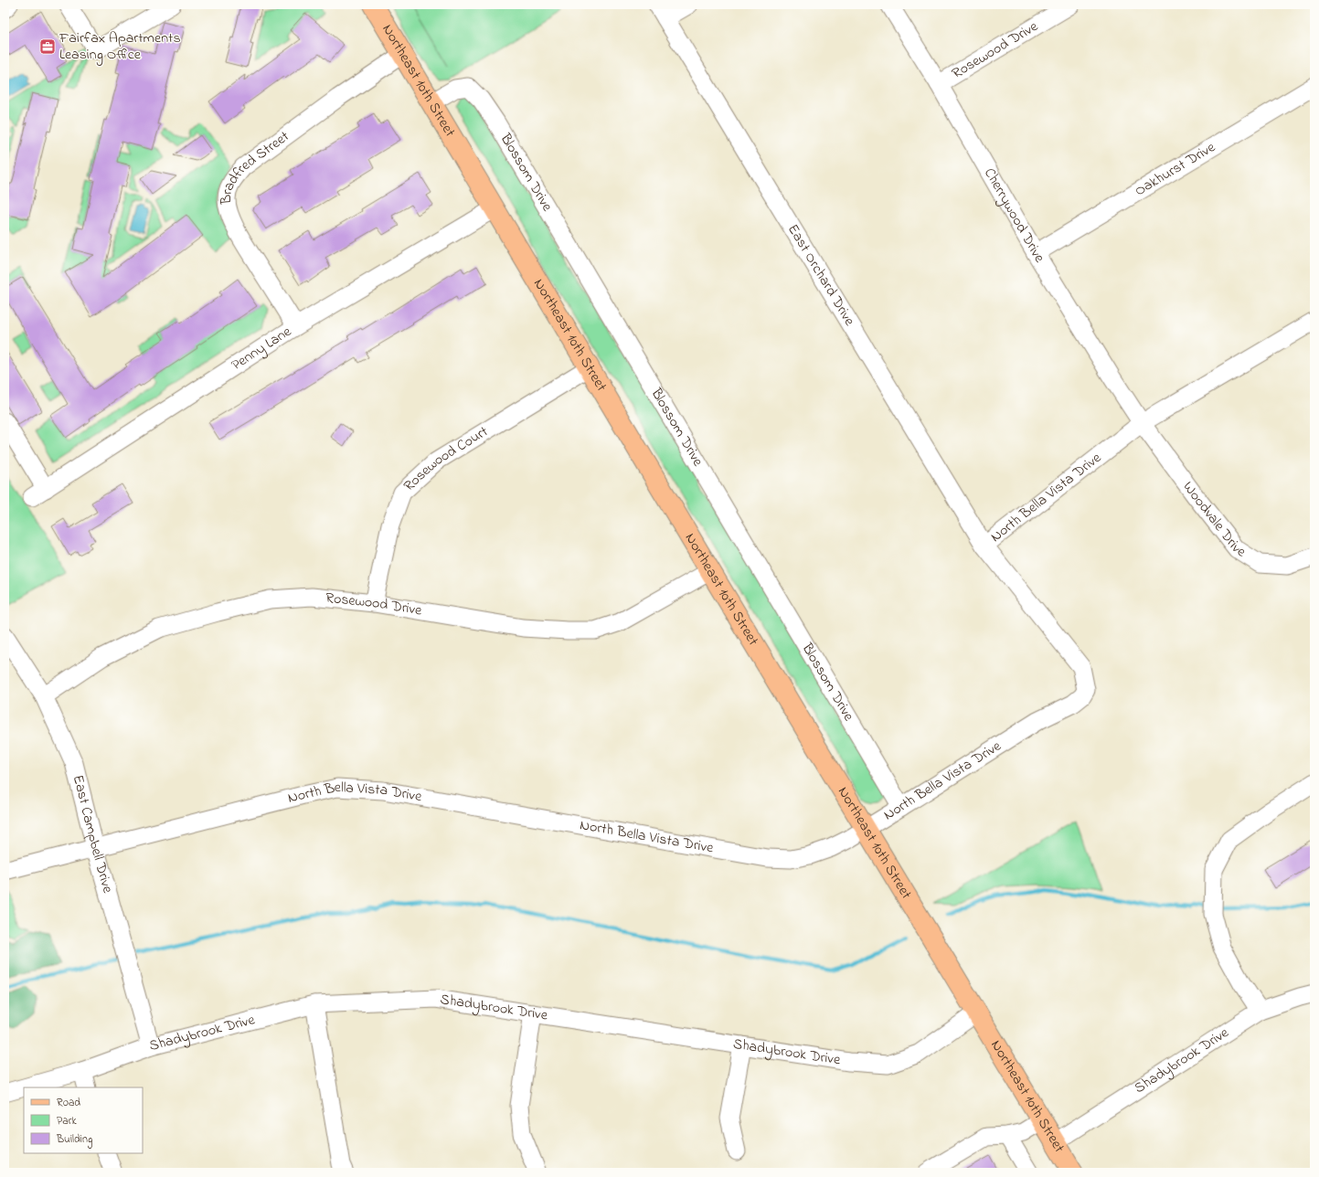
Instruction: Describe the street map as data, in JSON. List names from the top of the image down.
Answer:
{
  "streets": {
    "main road": ["Northeast 10th Street"],
    "street": [
      "Rosewood Drive",
      "Oakhurst Drive",
      "Bradfred Street",
      "Blossom Drive",
      "Cherrywood Drive",
      "East Orchard Drive",
      "Penny Lane",
      "Rosewood Court",
      "North Bella Vista Drive",
      "Woodvale Drive",
      "East Campbell Drive",
      "Shadybrook Drive"
    ]
  },
  "crossings": [
    ["Rosewood Drive", "Northeast 10th Street"],
    ["Rosewood Drive", "Cherrywood Drive"],
    ["Rosewood Drive", "Rosewood Court"],
    ["Rosewood Drive", "East Campbell Drive"],
    ["Northeast 10th Street", "Bradfred Street"],
    ["Northeast 10th Street", "Blossom Drive"],
    ["Northeast 10th Street", "Penny Lane"],
    ["Northeast 10th Street", "Rosewood Court"],
    ["Northeast 10th Street", "North Bella Vista Drive"],
    ["Northeast 10th Street", "Shadybrook Drive"],
    ["Oakhurst Drive", "Cherrywood Drive"],
    ["Bradfred Street", "Penny Lane"],
    ["Blossom Drive", "North Bella Vista Drive"],
    ["Cherrywood Drive", "North Bella Vista Drive"],
    ["Cherrywood Drive", "Woodvale Drive"],
    ["East Orchard Drive", "North Bella Vista Drive"],
    ["North Bella Vista Drive", "Woodvale Drive"],
    ["North Bella Vista Drive", "East Campbell Drive"],
    ["East Campbell Drive", "Shadybrook Drive"]
  ],
  "places": {
    "office": ["Fairfax Apartments Leasing Office"]
  },
  "legend": ["Road", "Park", "Building"]
}
